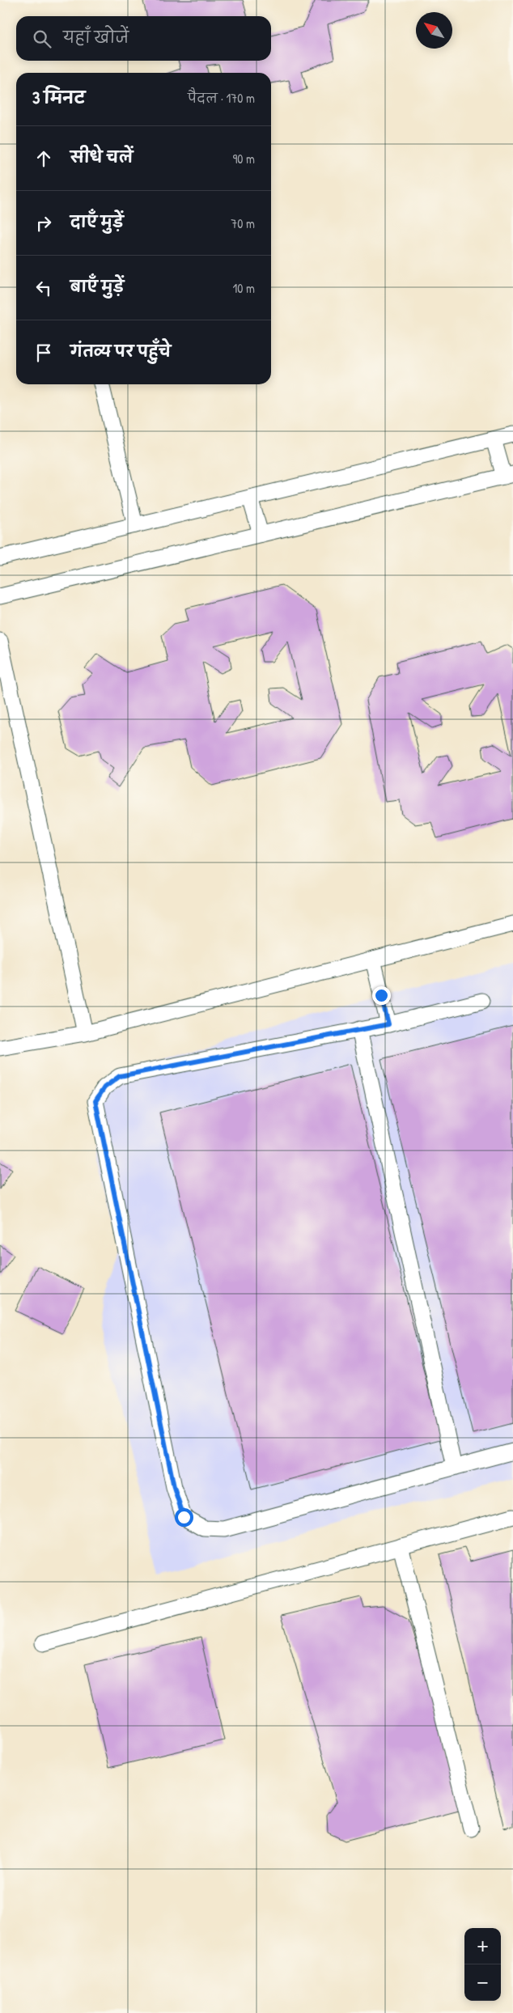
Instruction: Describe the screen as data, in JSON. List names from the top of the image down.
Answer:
{
  "north": "top left",
  "page": {
    "search": "यहाँ खोजें",
    "heading": ["3 मिनट", "पैदल · 170 m"],
    "list": [
      ["सीधे चलें", "90 m"],
      ["दाएँ मुड़ें", "70 m"],
      ["बाएँ मुड़ें", "10 m"],
      "गंतव्य पर पहुँचे"
    ],
    "map_buttons": ["+", "−"]
  }
}
